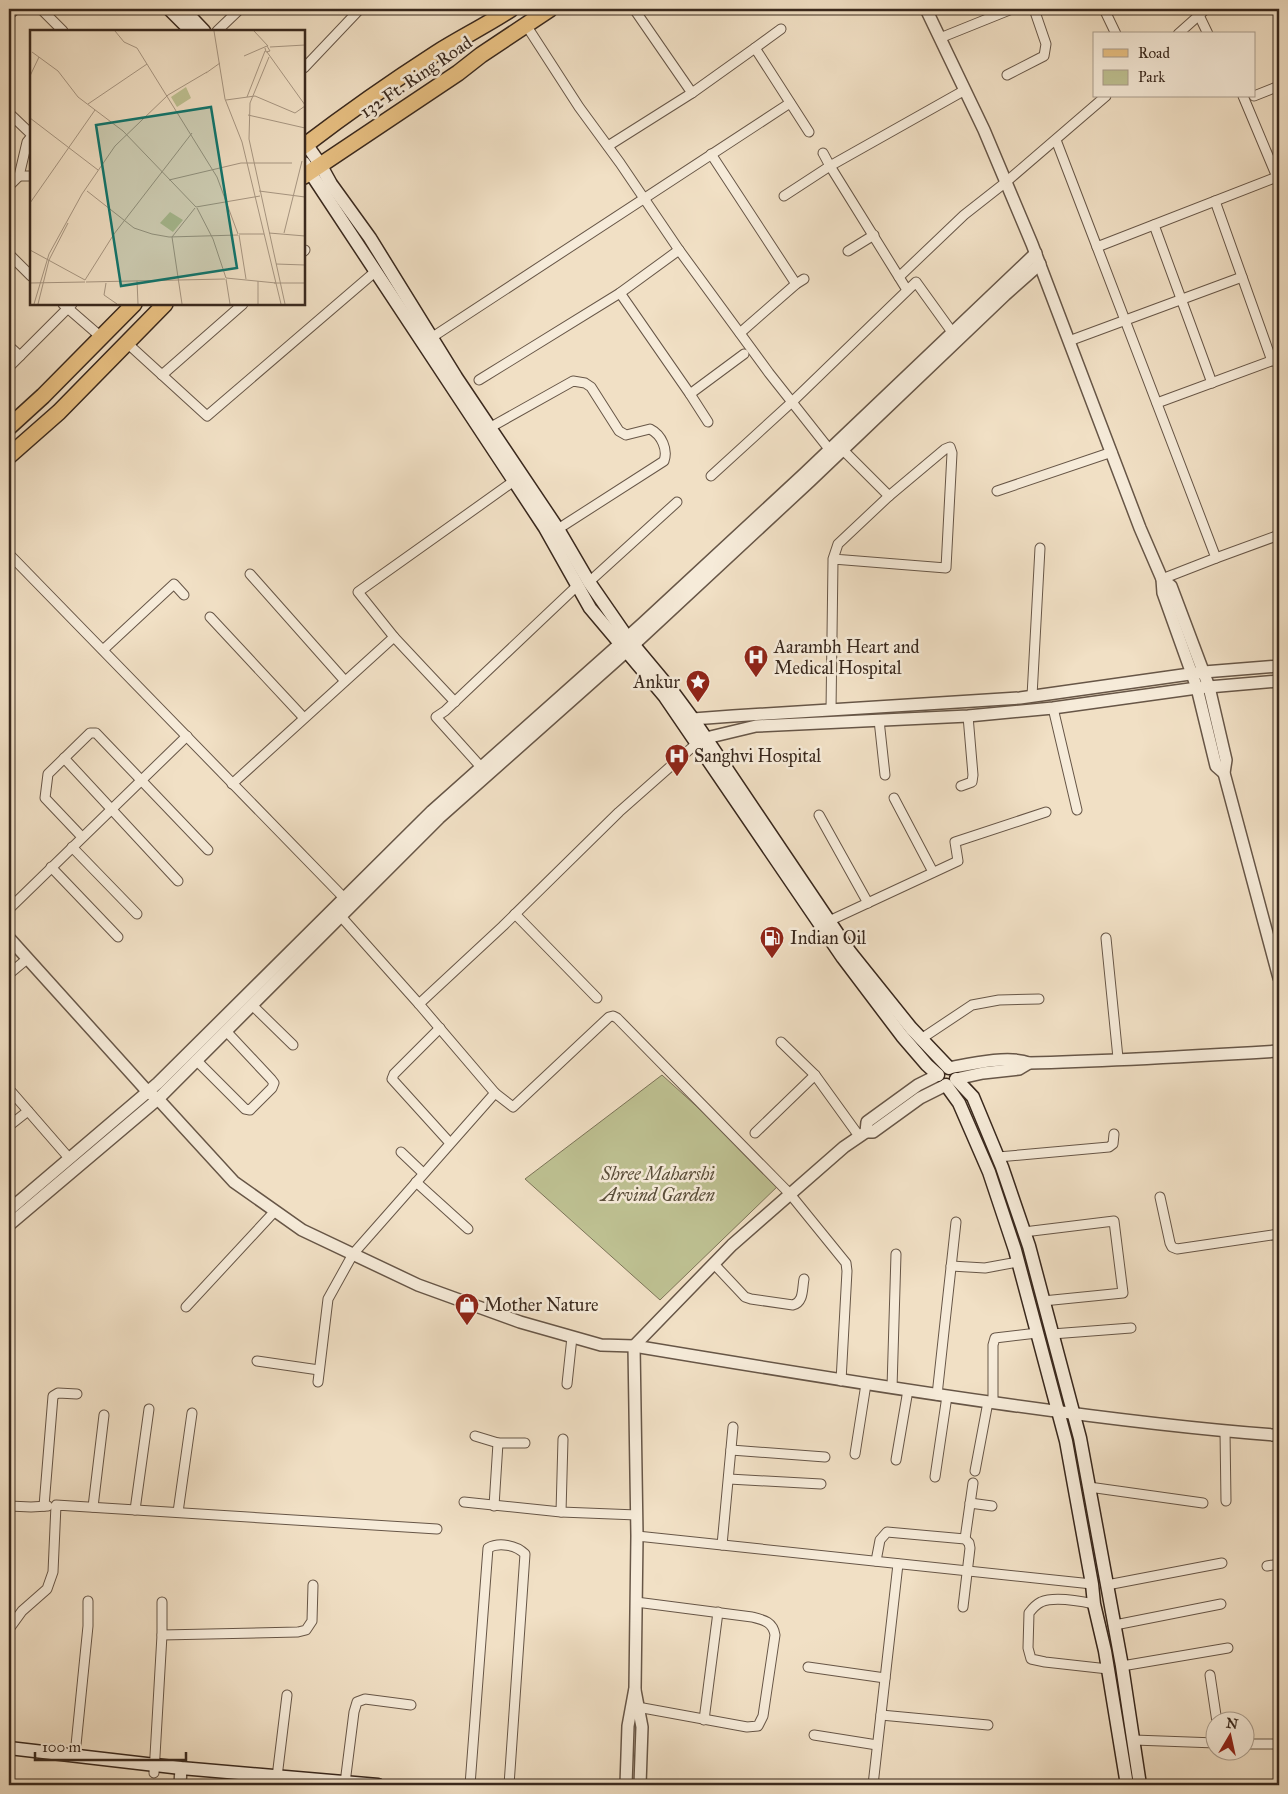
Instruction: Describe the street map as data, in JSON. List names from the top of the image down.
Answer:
{
  "streets": {
    "main road": ["132 Ft. Ring Road"]
  },
  "parks": ["Shree Maharshi Arvind Garden"],
  "places": {
    "hospital": ["Aarambh Heart and Medical Hospital", "Sanghvi Hospital"],
    "place": ["Ankur"],
    "fuel station": ["Indian Oil"],
    "shop": ["Mother Nature"]
  },
  "legend": ["Road", "Park"],
  "scale_bar": "100 m",
  "north": "top"
}
